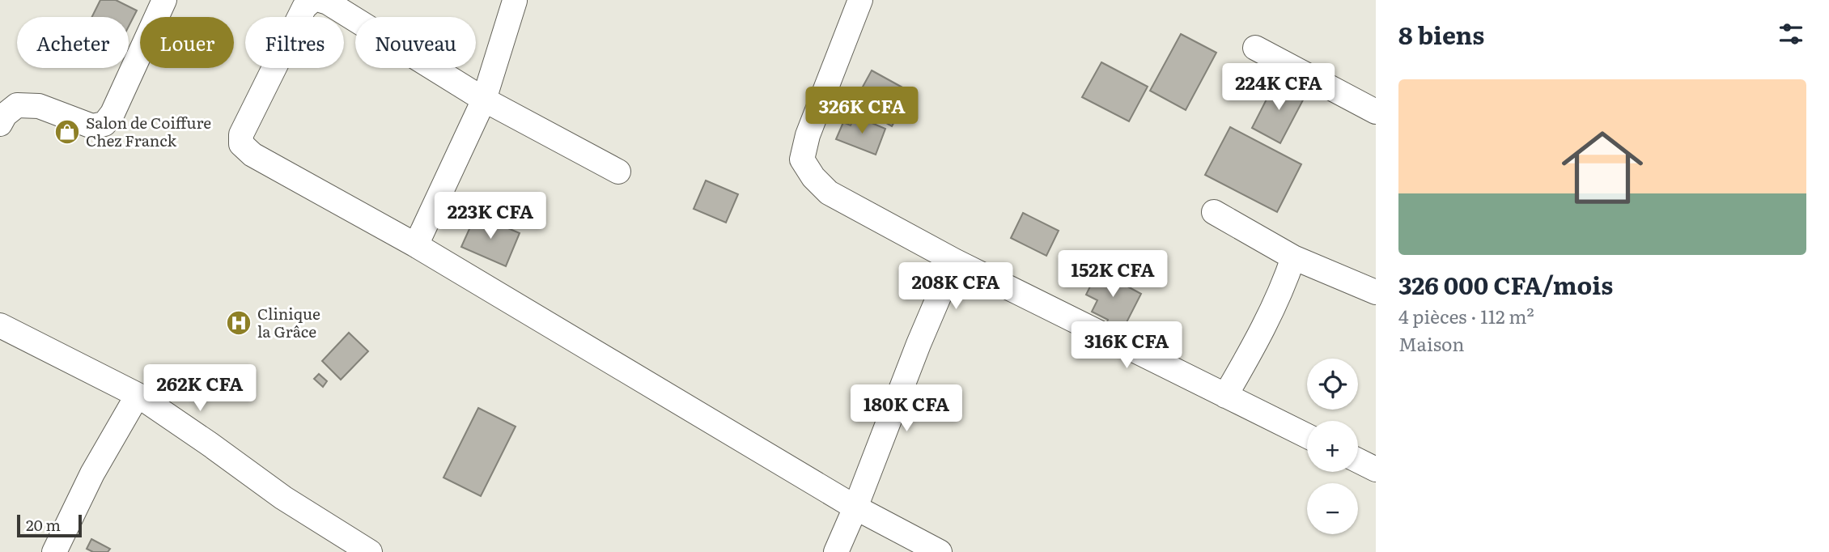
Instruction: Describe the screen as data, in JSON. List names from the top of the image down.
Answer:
{
  "places": {
    "shop": ["Salon de Coiffure Chez Franck"],
    "hospital": ["Clinique la Grâce"]
  },
  "scale_bar": "20 m",
  "page": {
    "heading": "8 biens",
    "chip": [
      "Acheter",
      "Louer",
      "Filtres",
      "Nouveau"
    ],
    "price": [
      "224K CFA",
      "326K CFA",
      "223K CFA",
      "152K CFA",
      "208K CFA",
      "316K CFA",
      "262K CFA",
      "180K CFA"
    ],
    "list": [
      {
        "name": "326 000 CFA/mois",
        "note": "4 pièces · 112 m² · Maison"
      }
    ],
    "map_buttons": ["+", "−"],
    "scale": "20 m"
  }
}
